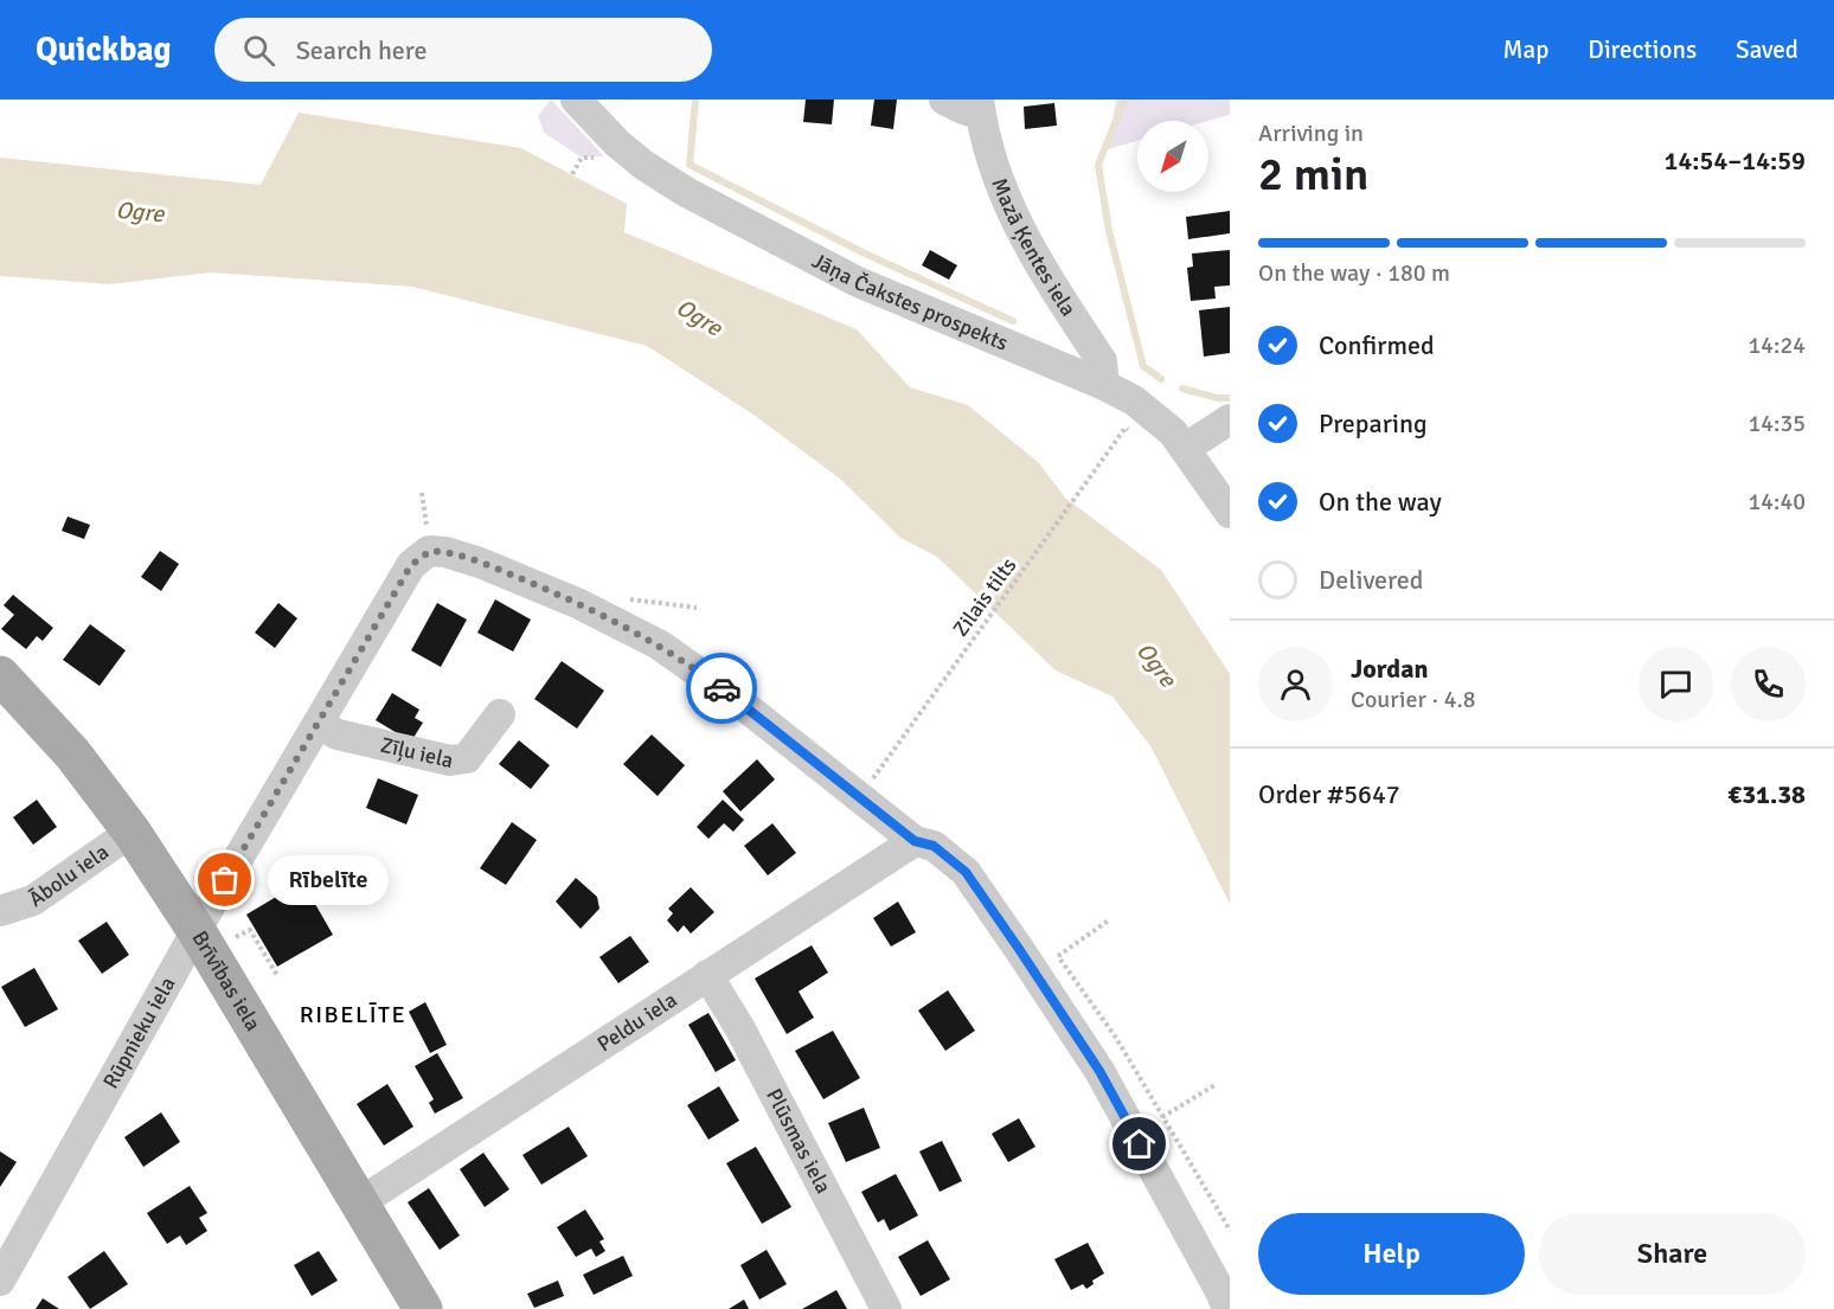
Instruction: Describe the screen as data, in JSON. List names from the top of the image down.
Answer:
{
  "streets": {
    "main road": ["Brīvības iela"],
    "street": [
      "Mazā Ķentes iela",
      "Jāņa Čakstes prospekts",
      "Zīļu iela",
      "Ābolu iela",
      "Peldu iela",
      "Rūpnieku iela",
      "Plūsmas iela"
    ],
    "path": ["Zilais tilts"]
  },
  "crossings": [
    ["Mazā Ķentes iela", "Jāņa Čakstes prospekts"],
    ["Zīļu iela", "Rūpnieku iela"],
    ["Ābolu iela", "Brīvības iela"],
    ["Brīvības iela", "Peldu iela"],
    ["Brīvības iela", "Rūpnieku iela"],
    ["Peldu iela", "Plūsmas iela"]
  ],
  "districts": ["RIBELĪTE"],
  "water": ["Ogre"],
  "places": ["Rībelīte"],
  "north": "bottom left",
  "page": {
    "header": "Quickbag",
    "search": "Search here",
    "nav": ["Map", "Directions", "Saved"],
    "heading": ["2 min", "Arriving in", "14:54–14:59"],
    "panel": [
      "Jordan",
      "Courier · 4.8",
      "Order #5647",
      "€31.38"
    ],
    "bar": "On the way · 180 m",
    "list": [
      ["Confirmed", "14:24"],
      ["Preparing", "14:35"],
      ["On the way", "14:40"],
      "Delivered"
    ],
    "bubble": "Rībelīte",
    "buttons": ["Help", "Share"]
  }
}
